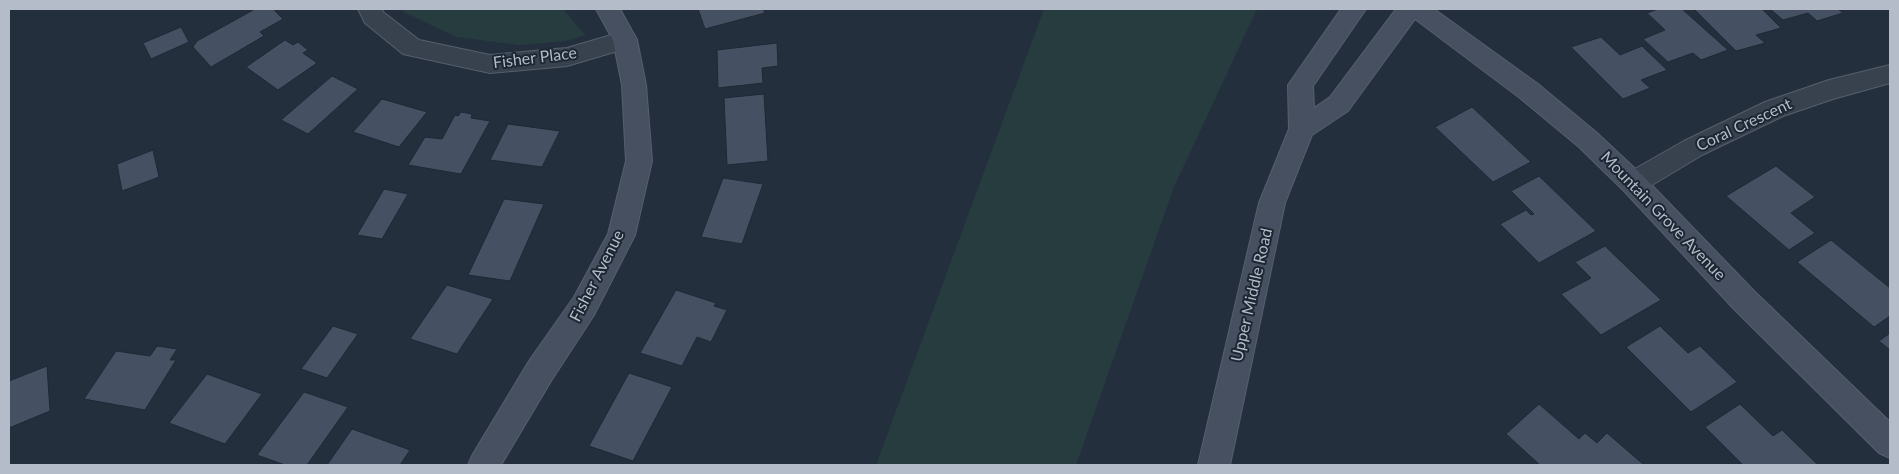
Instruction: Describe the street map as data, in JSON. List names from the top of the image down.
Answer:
{
  "streets": {
    "street": [
      "Fisher Place",
      "Coral Crescent",
      "Mountain Grove Avenue",
      "Fisher Avenue",
      "Upper Middle Road"
    ]
  },
  "crossings": [
    ["Fisher Place", "Fisher Avenue"],
    ["Coral Crescent", "Mountain Grove Avenue"]
  ]
}
